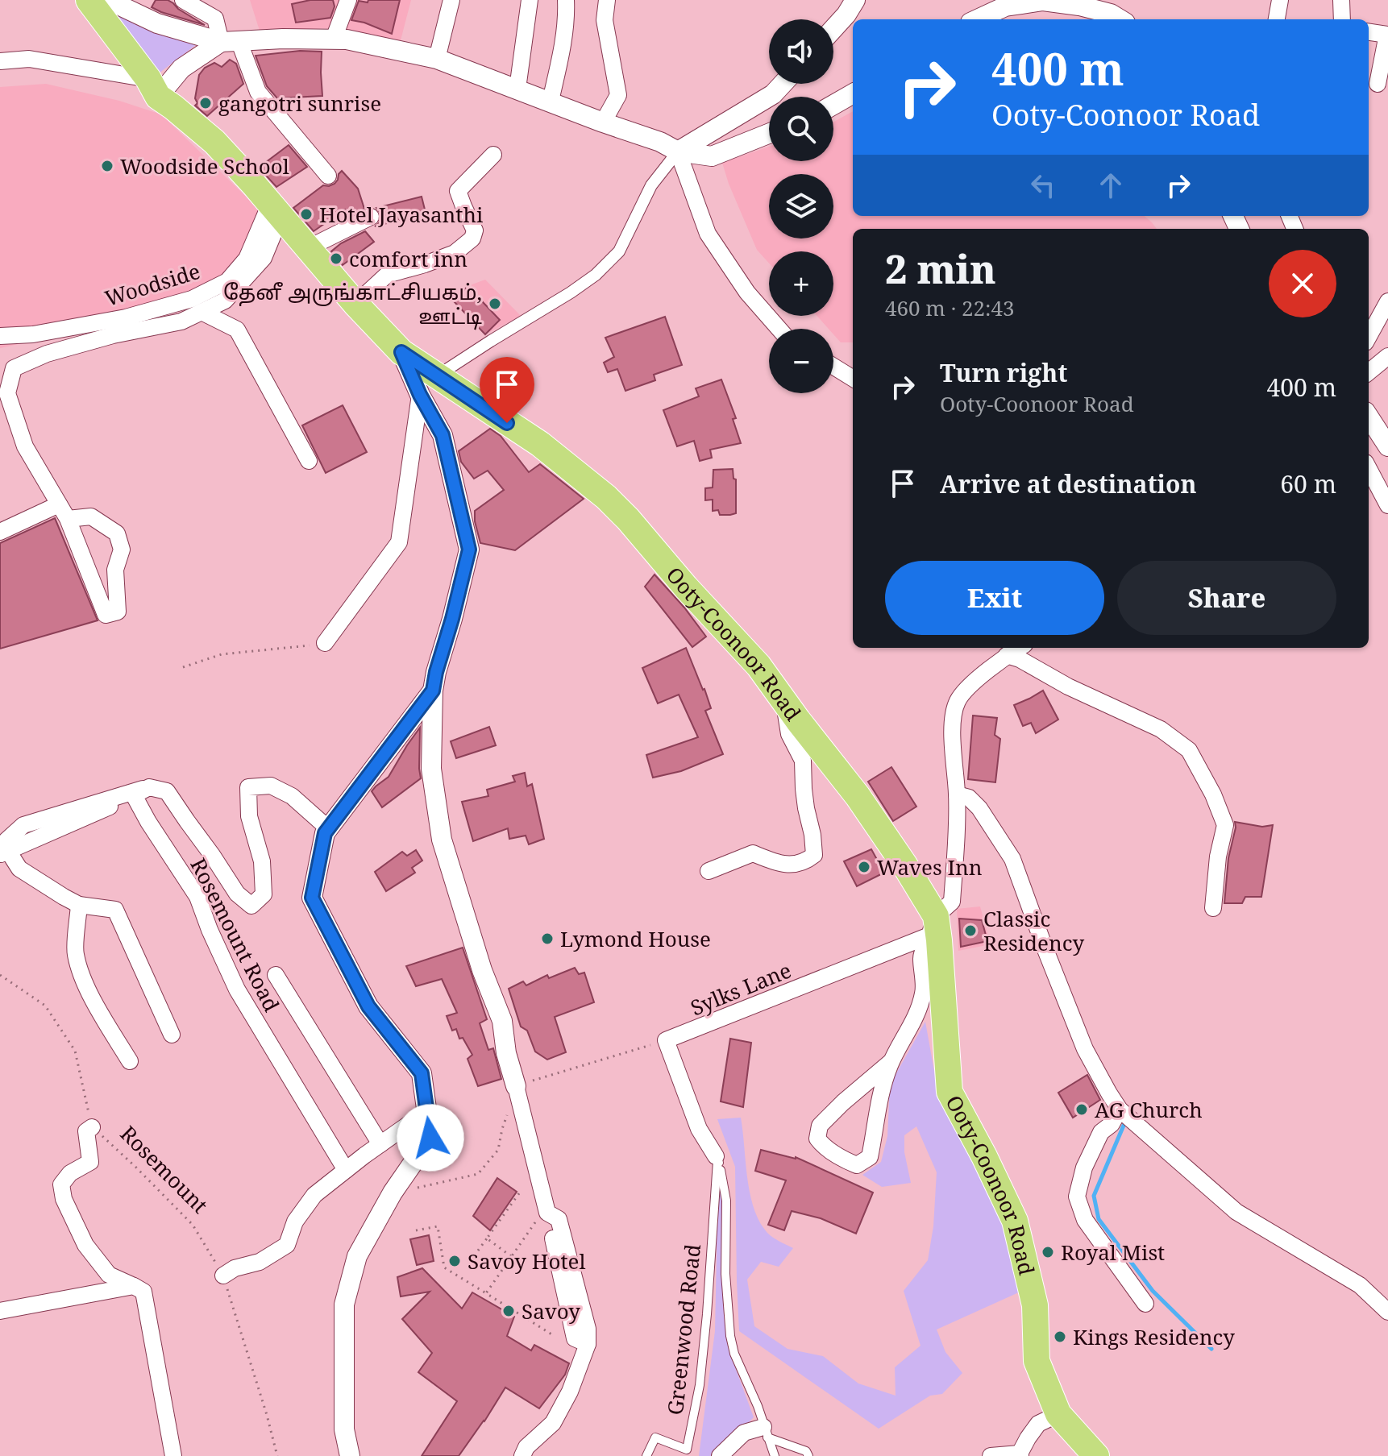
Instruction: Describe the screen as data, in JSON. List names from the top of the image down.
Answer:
{
  "streets": {
    "highway": ["Ooty-Coonoor Road"],
    "street": ["Woodside", "Rosemount Road", "Sylks Lane"],
    "lane": ["Greenwood Road"],
    "path": ["Rosemount"]
  },
  "crossings": [
    ["Woodside", "Ooty-Coonoor Road"],
    ["Ooty-Coonoor Road", "Sylks Lane"],
    ["Sylks Lane", "Greenwood Road"]
  ],
  "places": [
    "gangotri sunrise",
    "Woodside School",
    "Hotel Jayasanthi",
    "comfort inn",
    "தேனீ அருங்காட்சியகம், ஊட்டி",
    "Waves Inn",
    "Classic Residency",
    "Lymond House",
    "AG Church",
    "Royal Mist",
    "Savoy Hotel",
    "Savoy",
    "Kings Residency"
  ],
  "page": {
    "map_buttons": ["+", "−"],
    "turn": ["400 m", "Ooty-Coonoor Road"],
    "heading": ["2 min", "460 m · 22:43"],
    "list": [
      {
        "name": "Turn right",
        "note": "Ooty-Coonoor Road",
        "value": "400 m"
      },
      {
        "name": "Arrive at destination",
        "value": "60 m"
      }
    ],
    "buttons": ["Exit", "Share"]
  }
}
